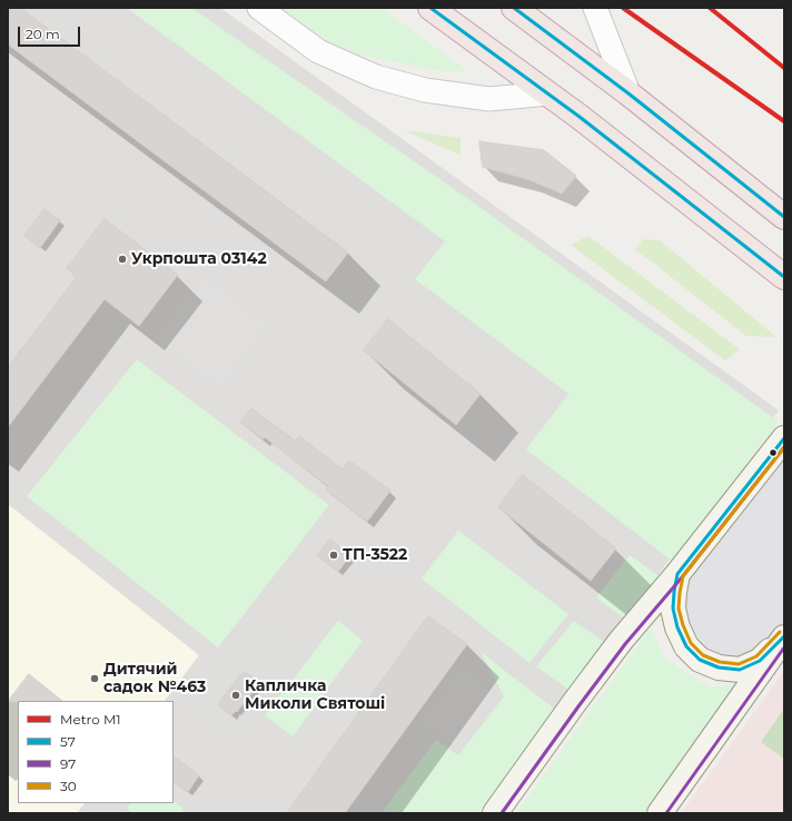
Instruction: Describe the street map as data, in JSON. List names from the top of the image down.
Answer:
{
  "places": [
    "Укрпошта 03142",
    "ТП-3522",
    "Дитячий садок №463",
    "Капличка Миколи Святоші"
  ],
  "lines": [
    "metro line M1",
    "transit line 57",
    "transit line 97",
    "transit line 30"
  ],
  "legend": [
    "Metro M1",
    "57",
    "97",
    "30"
  ],
  "scale_bar": "20 m"
}
